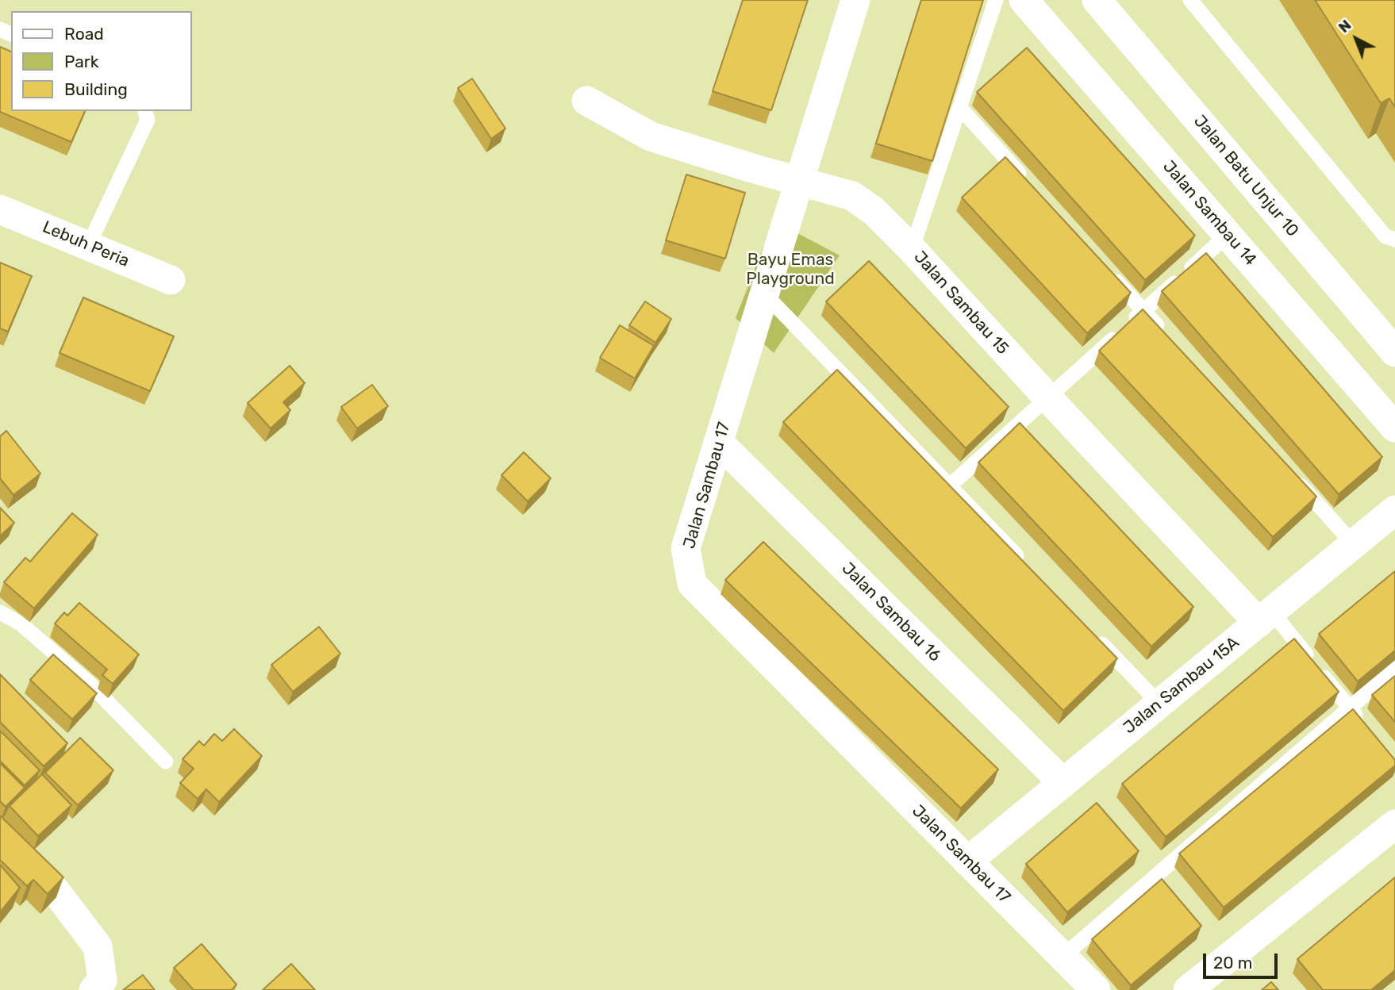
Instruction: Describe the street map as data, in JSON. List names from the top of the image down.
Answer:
{
  "streets": {
    "street": [
      "Jalan Batu Unjur 10",
      "Jalan Sambau 14",
      "Lebuh Peria",
      "Jalan Sambau 15",
      "Jalan Sambau 17",
      "Jalan Sambau 16",
      "Jalan Sambau 15A"
    ]
  },
  "crossings": [
    ["Jalan Sambau 15", "Jalan Sambau 17"],
    ["Jalan Sambau 15", "Jalan Sambau 15A"],
    ["Jalan Sambau 17", "Jalan Sambau 16"],
    ["Jalan Sambau 17", "Jalan Sambau 15A"],
    ["Jalan Sambau 16", "Jalan Sambau 15A"]
  ],
  "parks": ["Bayu Emas Playground"],
  "legend": ["Road", "Park", "Building"],
  "scale_bar": "20 m",
  "north": "top left"
}
